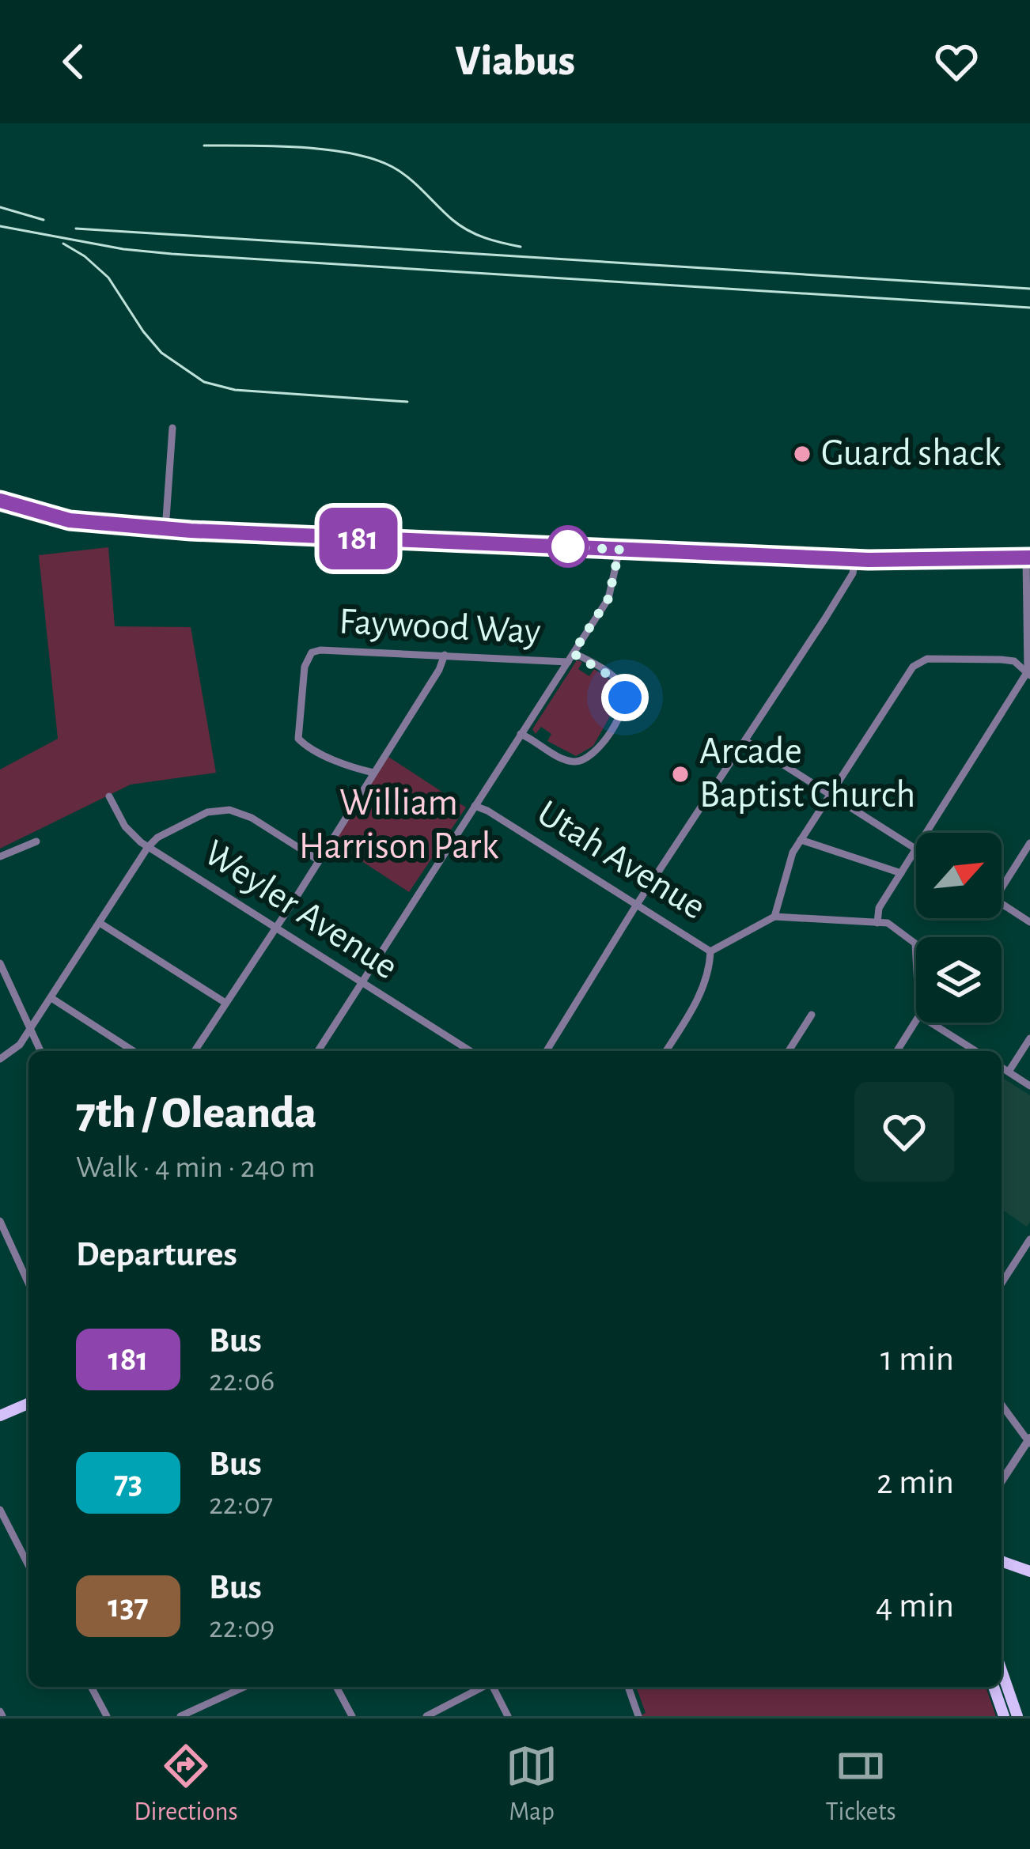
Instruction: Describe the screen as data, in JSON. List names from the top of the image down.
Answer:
{
  "streets": {
    "street": ["Faywood Way", "Utah Avenue", "Weyler Avenue"]
  },
  "parks": ["William Harrison Park"],
  "places": ["Guard shack", "Arcade Baptist Church"],
  "lines": ["bus line 181"],
  "north": "top right",
  "page": {
    "header": "Viabus",
    "on_map": "181",
    "heading": [
      ["7th / Oleanda", "Walk · 4 min · 240 m"],
      "Departures"
    ],
    "list": [
      {
        "mark": "181",
        "name": "Bus",
        "note": "22:06",
        "value": "1 min"
      },
      {
        "mark": "73",
        "name": "Bus",
        "note": "22:07",
        "value": "2 min"
      },
      {
        "mark": "137",
        "name": "Bus",
        "note": "22:09",
        "value": "4 min"
      }
    ],
    "tabs": ["Directions", "Map", "Tickets"]
  }
}
